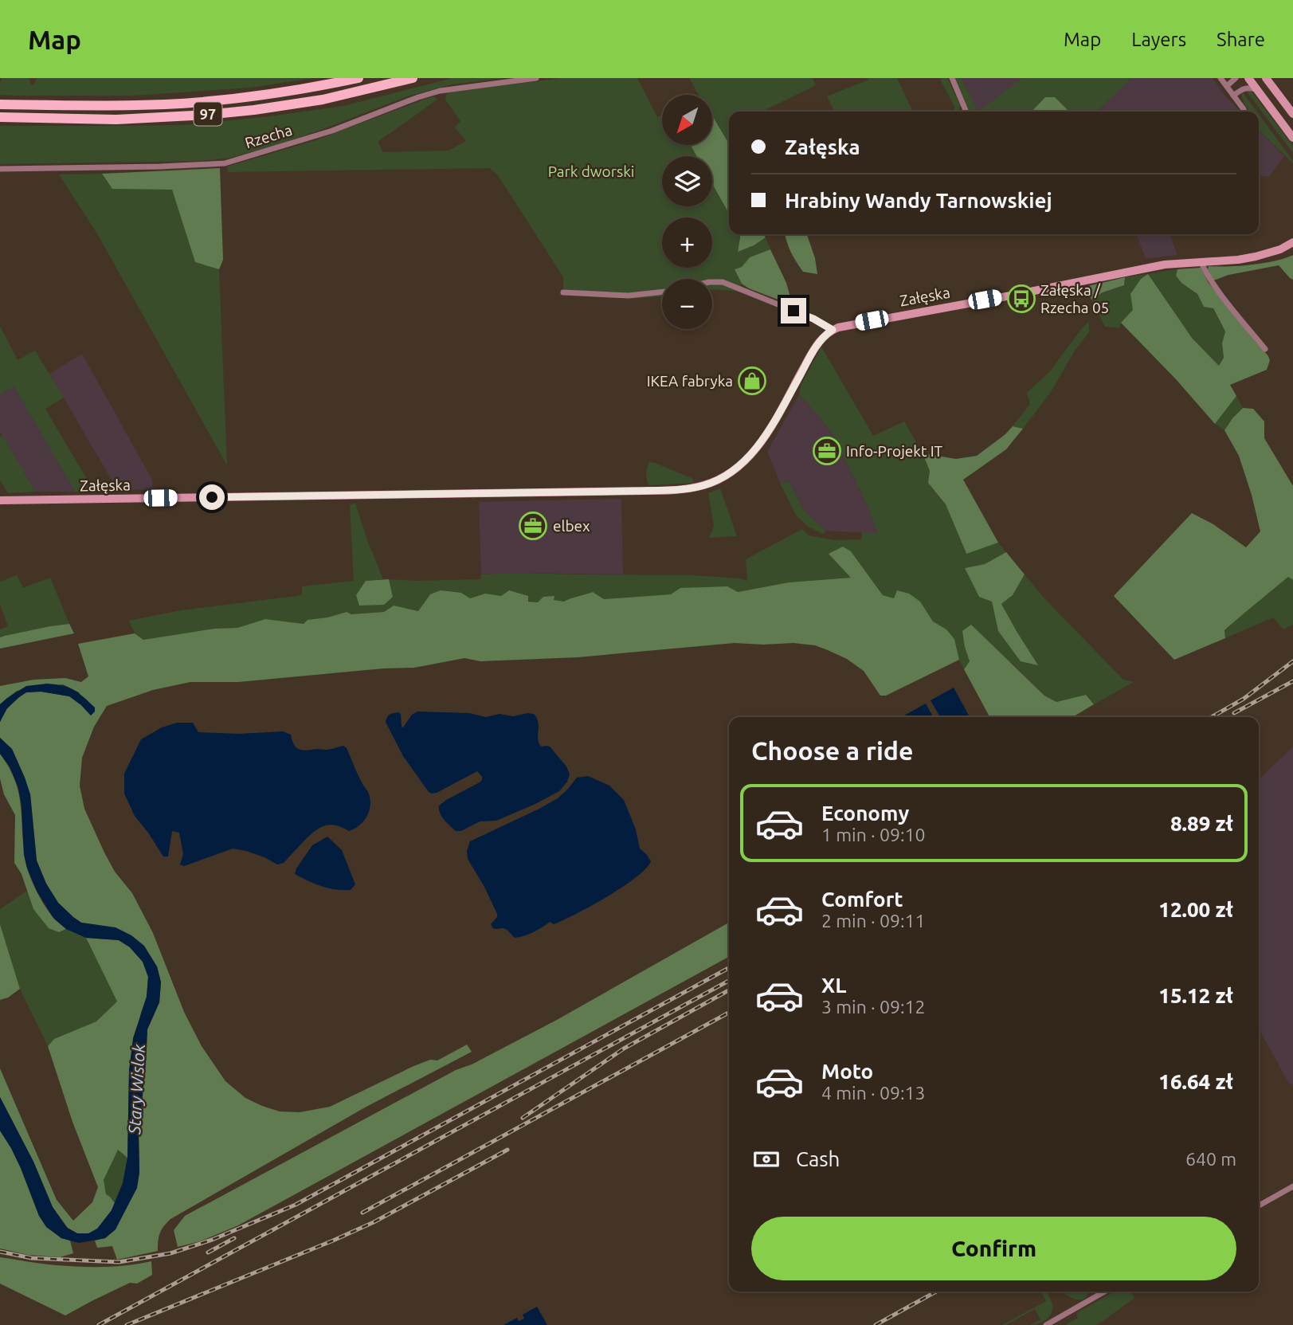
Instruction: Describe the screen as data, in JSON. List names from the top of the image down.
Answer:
{
  "streets": {
    "main road": ["97"],
    "street": ["Rzecha", "Załęska"]
  },
  "water": ["Stary Wislok"],
  "parks": ["Park dworski"],
  "places": {
    "bus stop": ["Załęska / Rzecha 05"],
    "shop": ["IKEA fabryka"],
    "office": ["Info-Projekt IT", "elbex"]
  },
  "north": "bottom left",
  "page": {
    "header": "Map",
    "nav": ["Map", "Layers", "Share"],
    "map_buttons": ["+", "−"],
    "banner": ["Załęska", "Hrabiny Wandy Tarnowskiej"],
    "heading": "Choose a ride",
    "list": [
      {
        "name": "Economy",
        "note": "1 min · 09:10",
        "value": "8.89 zł"
      },
      {
        "name": "Comfort",
        "note": "2 min · 09:11",
        "value": "12.00 zł"
      },
      {
        "name": "XL",
        "note": "3 min · 09:12",
        "value": "15.12 zł"
      },
      {
        "name": "Moto",
        "note": "4 min · 09:13",
        "value": "16.64 zł"
      }
    ],
    "pay": ["Cash", "640 m"],
    "buttons": "Confirm"
  }
}
